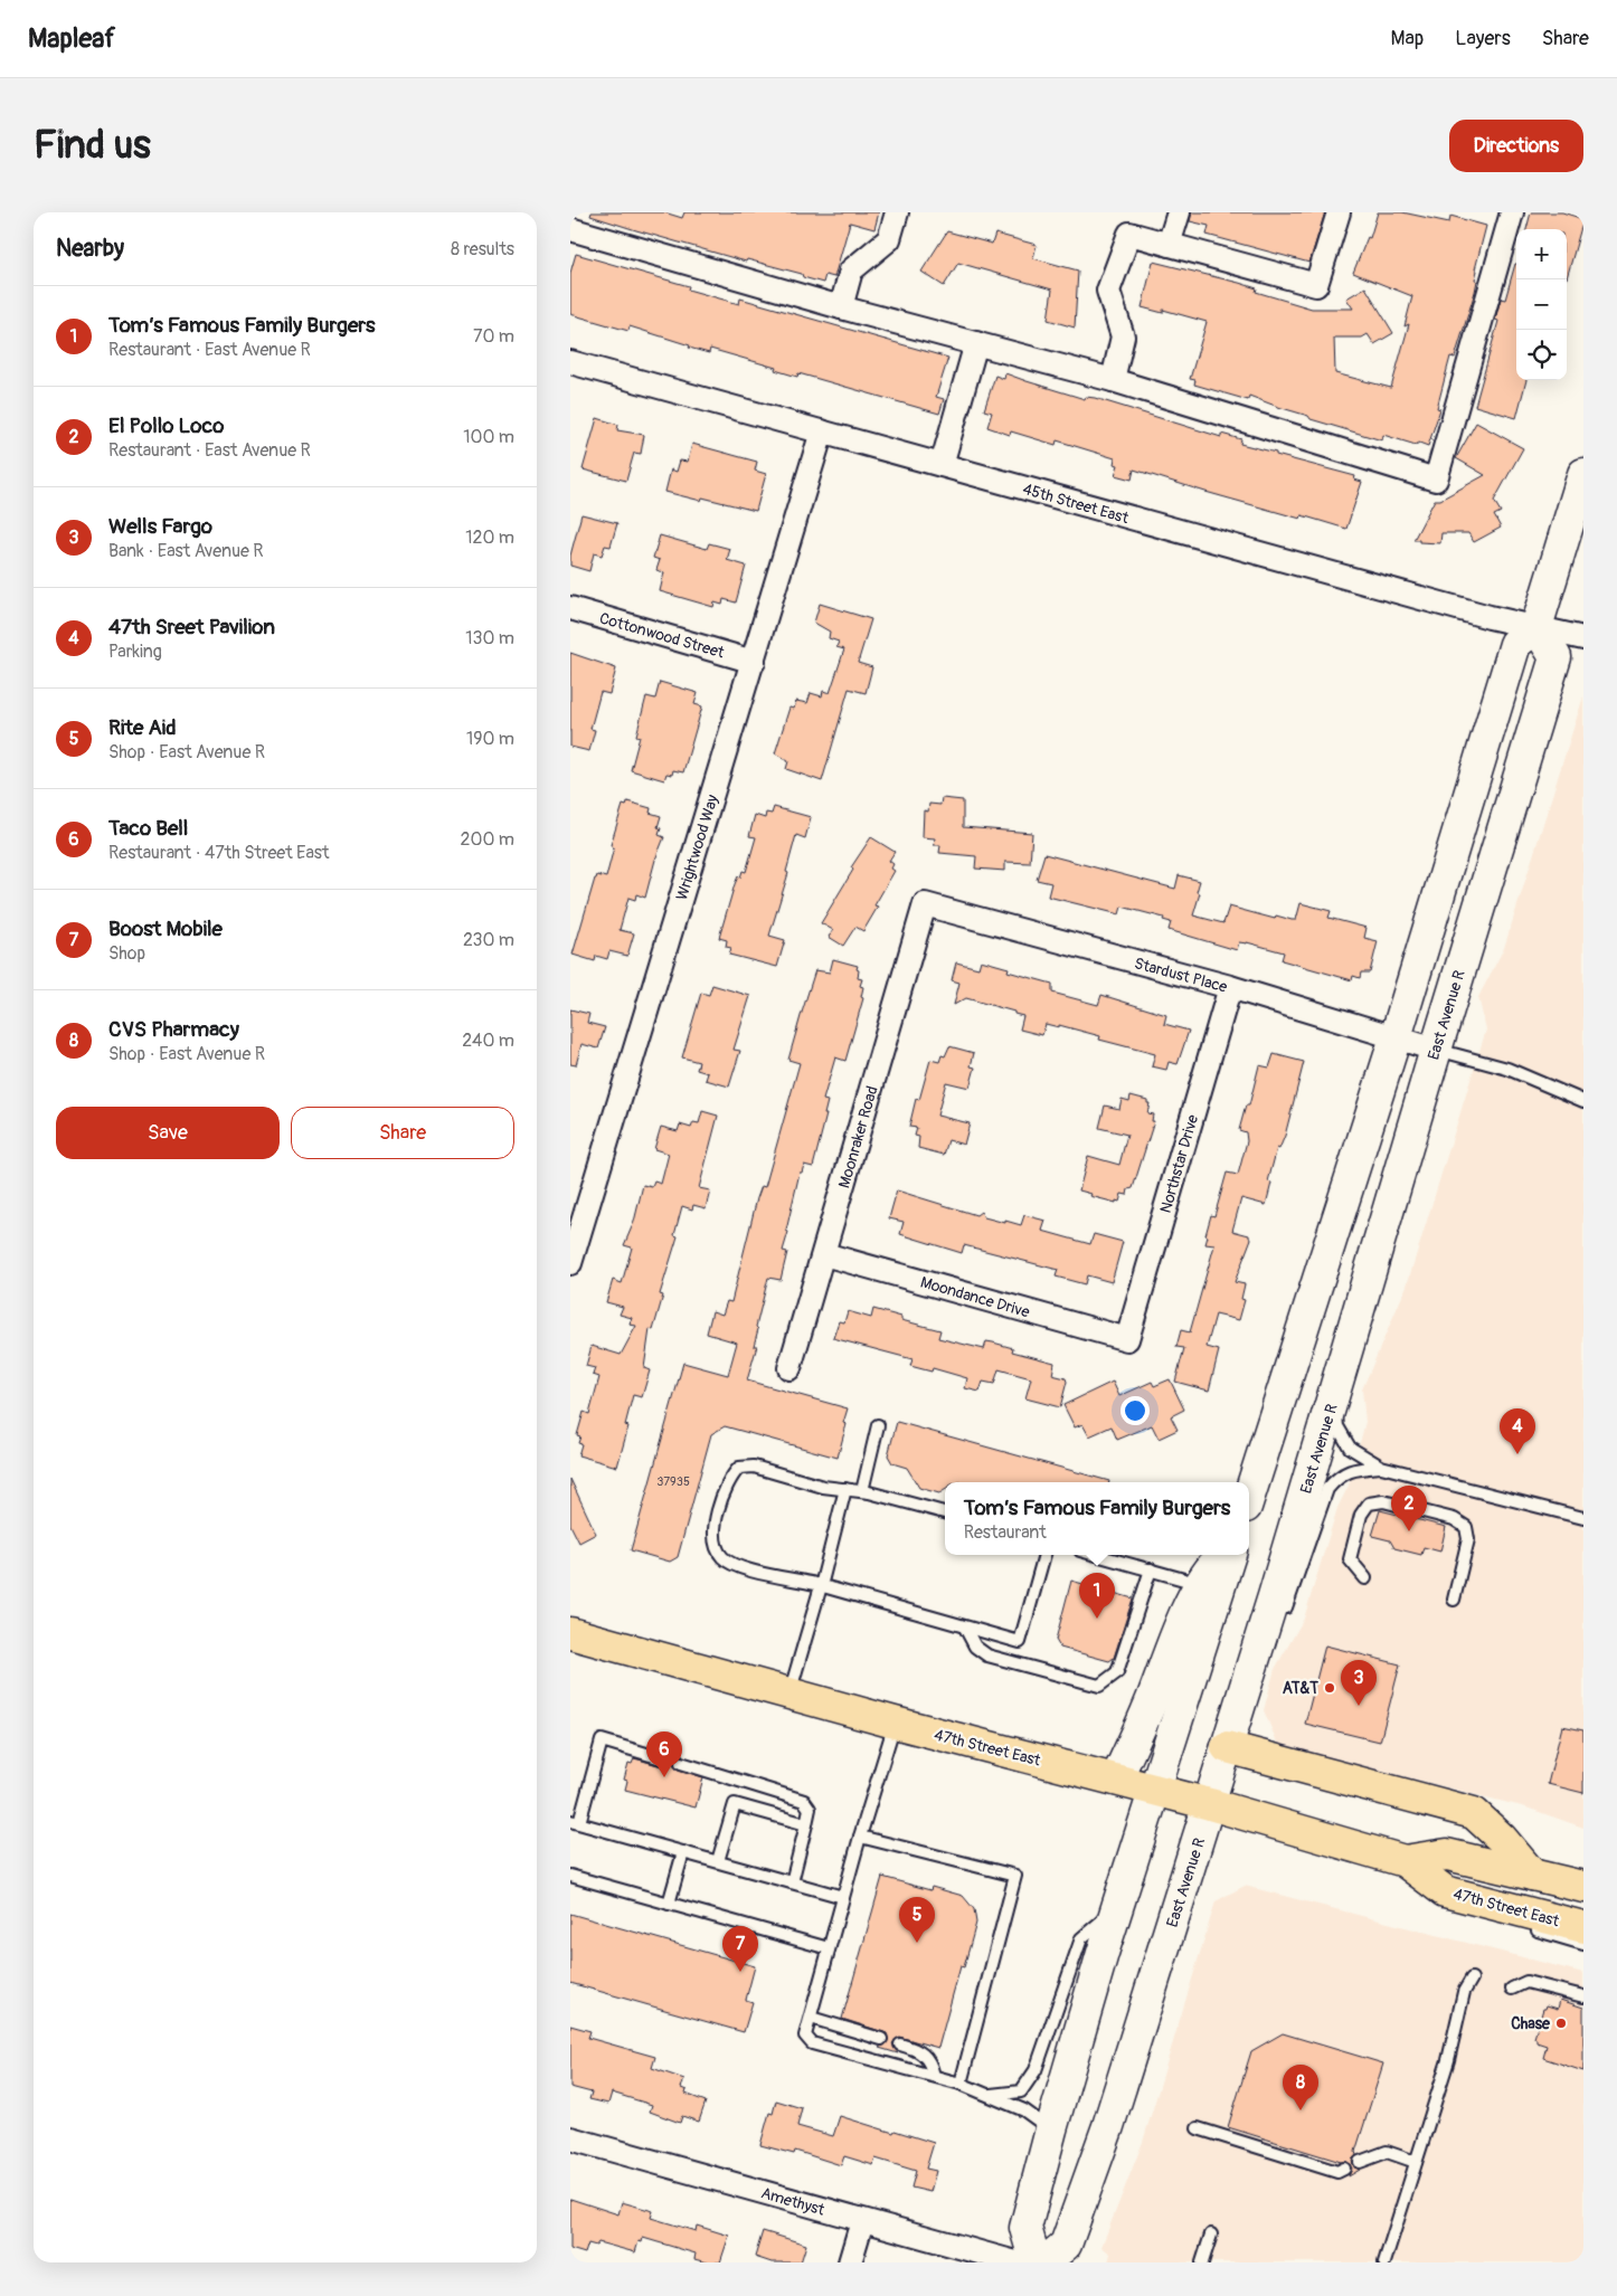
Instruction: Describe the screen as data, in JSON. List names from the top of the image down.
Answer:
{
  "streets": {
    "highway": ["47th Street East"],
    "main road": ["East Avenue R"],
    "street": [
      "45th Street East",
      "Cottonwood Street",
      "Wrightwood Way",
      "Stardust Place",
      "Moonraker Road",
      "Northstar Drive",
      "Moondance Drive",
      "Amethyst"
    ]
  },
  "crossings": [
    ["45th Street East", "Wrightwood Way"],
    ["45th Street East", "East Avenue R"],
    ["Cottonwood Street", "Wrightwood Way"],
    ["Stardust Place", "East Avenue R"],
    ["Stardust Place", "Moonraker Road"],
    ["Stardust Place", "Northstar Drive"],
    ["East Avenue R", "47th Street East"],
    ["Moonraker Road", "Moondance Drive"],
    ["Northstar Drive", "Moondance Drive"]
  ],
  "places": ["AT&T", "Chase"],
  "house_numbers": ["37935"],
  "page": {
    "header": "Mapleaf",
    "nav": ["Map", "Layers", "Share"],
    "buttons": [
      "Directions",
      ["Save", "Share"]
    ],
    "title": "Find us",
    "heading": ["Nearby", "8 results"],
    "map_buttons": ["+", "−"],
    "list": [
      {
        "mark": "1",
        "name": "Tom’s Famous Family Burgers",
        "note": "Restaurant · East Avenue R",
        "value": "70 m"
      },
      {
        "mark": "2",
        "name": "El Pollo Loco",
        "note": "Restaurant · East Avenue R",
        "value": "100 m"
      },
      {
        "mark": "3",
        "name": "Wells Fargo",
        "note": "Bank · East Avenue R",
        "value": "120 m"
      },
      {
        "mark": "4",
        "name": "47th Sreet Pavilion",
        "note": "Parking",
        "value": "130 m"
      },
      {
        "mark": "5",
        "name": "Rite Aid",
        "note": "Shop · East Avenue R",
        "value": "190 m"
      },
      {
        "mark": "6",
        "name": "Taco Bell",
        "note": "Restaurant · 47th Street East",
        "value": "200 m"
      },
      {
        "mark": "7",
        "name": "Boost Mobile",
        "note": "Shop",
        "value": "230 m"
      },
      {
        "mark": "8",
        "name": "CVS Pharmacy",
        "note": "Shop · East Avenue R",
        "value": "240 m"
      }
    ],
    "pins": [
      "4",
      "2",
      "1",
      "3",
      "6",
      "5",
      "7",
      "8"
    ],
    "popup": ["Tom’s Famous Family Burgers", "Restaurant"]
  }
}
